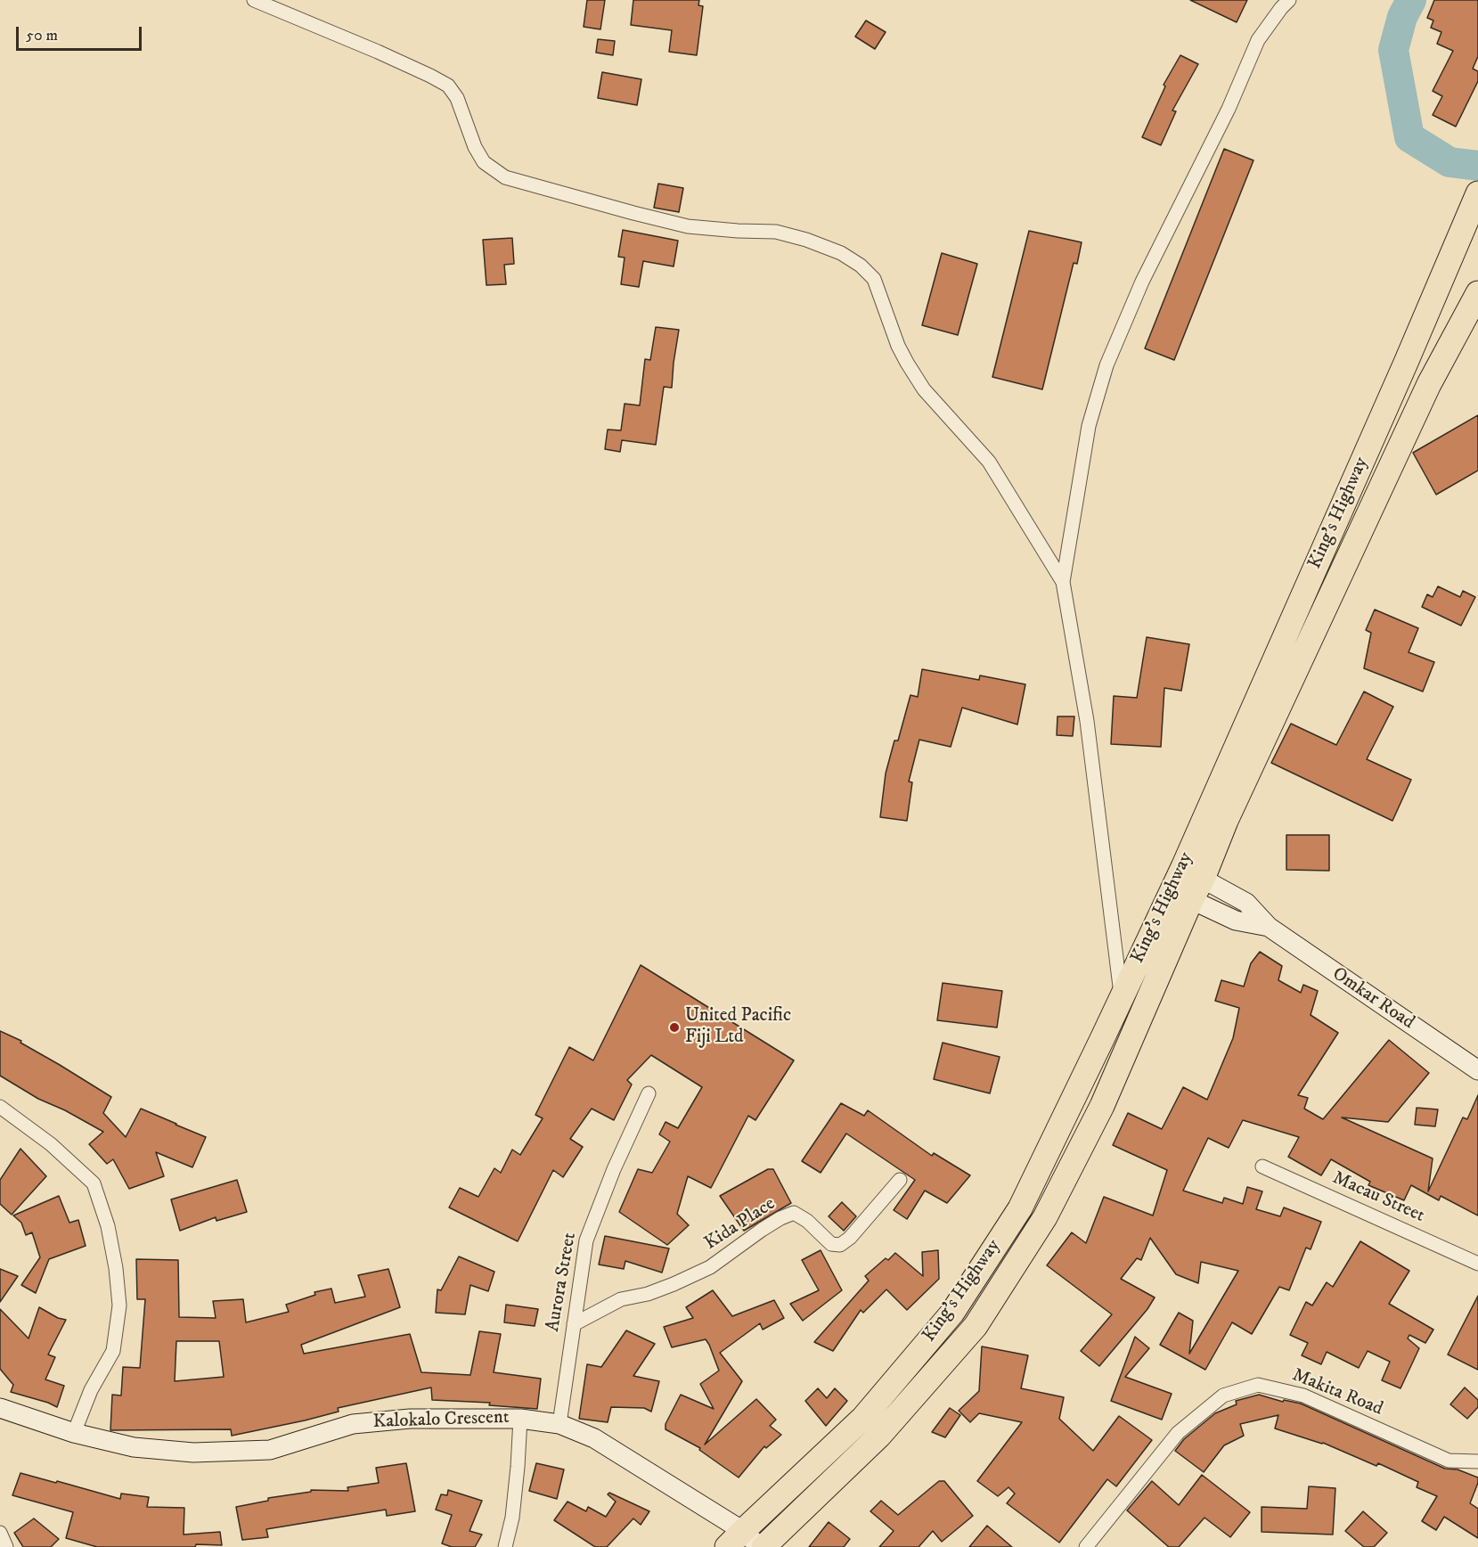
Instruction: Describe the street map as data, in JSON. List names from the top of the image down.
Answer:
{
  "streets": {
    "highway": ["King's Highway"],
    "street": [
      "Omkar Road",
      "Macau Street",
      "Kida Place",
      "Aurora Street",
      "Makita Road",
      "Kalokalo Crescent"
    ]
  },
  "crossings": [
    ["King's Highway", "Omkar Road"],
    ["King's Highway", "Kalokalo Crescent"],
    ["Kida Place", "Aurora Street"],
    ["Aurora Street", "Kalokalo Crescent"]
  ],
  "places": ["United Pacific Fiji Ltd"],
  "scale_bar": "50 m"
}
